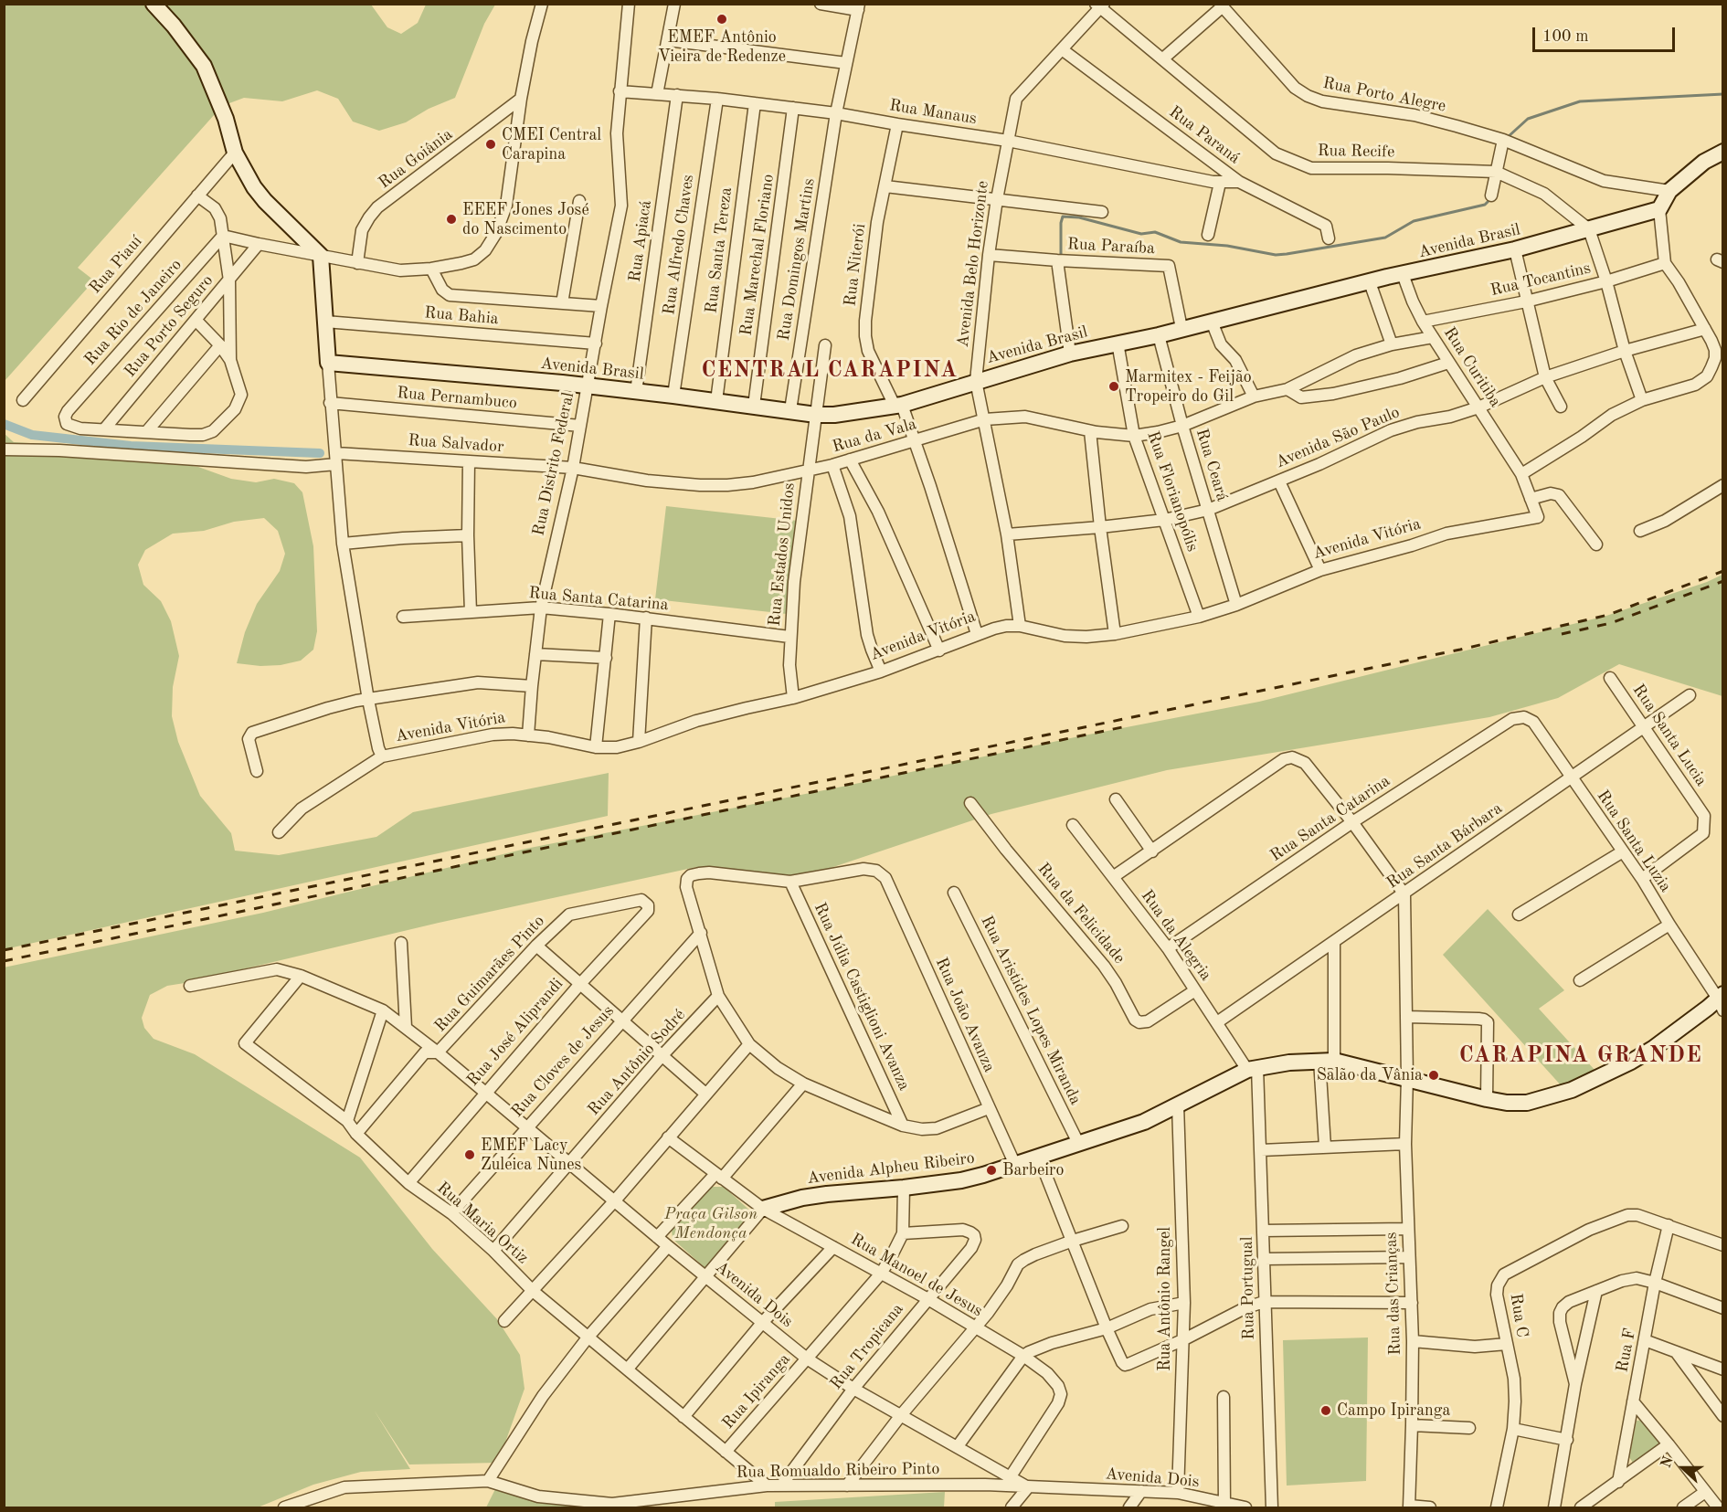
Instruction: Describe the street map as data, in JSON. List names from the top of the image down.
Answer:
{
  "streets": {
    "street": [
      "Rua Porto Alegre",
      "Rua Manaus",
      "Rua Paraná",
      "Rua Recife",
      "Rua Goiânia",
      "Rua Apiacá",
      "Avenida Brasil",
      "Rua Alfredo Chaves",
      "Rua Paraíba",
      "Rua Santa Tereza",
      "Rua Marechal Floriano",
      "Rua Domingos Martins",
      "Avenida Belo Horizonte",
      "Rua Piauí",
      "Rua Niterói",
      "Rua Tocantins",
      "Rua Rio de Janeiro",
      "Rua Bahia",
      "Rua Porto Seguro",
      "Rua Curitiba",
      "Rua Pernambuco",
      "Rua da Vala",
      "Avenida São Paulo",
      "Rua Salvador",
      "Rua Distrito Federal",
      "Rua Ceará",
      "Rua Florianopólis",
      "Avenida Vitória",
      "Rua Estados Unidos",
      "Rua Santa Catarina",
      "Rua Santa Lucia",
      "Rua Santa Luzia",
      "Rua Santa Bárbara",
      "Rua da Felicidade",
      "Rua da Alegria",
      "Rua Guimarães Pinto",
      "Rua Júlia Castiglioni Avanza",
      "Rua Aristides Lopes Miranda",
      "Rua João Avanza",
      "Rua José Aliprandi",
      "Rua Cloves de Jesus",
      "Rua Antônio Sodré",
      "Avenida Alpheu Ribeiro",
      "Rua Maria Ortiz",
      "Rua Manoel de Jesus",
      "Rua Portugual",
      "Rua das Crianças",
      "Avenida Dois",
      "Rua Antônio Rangel",
      "Rua C",
      "Rua Tropicana",
      "Rua F",
      "Rua Ipiranga",
      "Rua Romualdo Ribeiro Pinto"
    ]
  },
  "crossings": [
    ["Rua Manaus", "Rua Paraná"],
    ["Rua Manaus", "Rua Apiacá"],
    ["Rua Manaus", "Rua Alfredo Chaves"],
    ["Rua Manaus", "Rua Santa Tereza"],
    ["Rua Manaus", "Rua Marechal Floriano"],
    ["Rua Manaus", "Rua Domingos Martins"],
    ["Rua Manaus", "Avenida Belo Horizonte"],
    ["Rua Manaus", "Rua Niterói"],
    ["Rua Manaus", "Rua Distrito Federal"],
    ["Rua Paraná", "Avenida Belo Horizonte"],
    ["Rua Recife", "Avenida Brasil"],
    ["Rua Recife", "Avenida Belo Horizonte"],
    ["Rua Apiacá", "Avenida Brasil"],
    ["Avenida Brasil", "Rua Alfredo Chaves"],
    ["Avenida Brasil", "Rua Paraíba"],
    ["Avenida Brasil", "Rua Santa Tereza"],
    ["Avenida Brasil", "Rua Marechal Floriano"],
    ["Avenida Brasil", "Rua Domingos Martins"],
    ["Avenida Brasil", "Avenida Belo Horizonte"],
    ["Avenida Brasil", "Rua Niterói"],
    ["Avenida Brasil", "Rua Curitiba"],
    ["Avenida Brasil", "Rua Distrito Federal"],
    ["Avenida Brasil", "Rua Ceará"],
    ["Avenida Brasil", "Rua Florianopólis"],
    ["Avenida Brasil", "Avenida Vitória"],
    ["Avenida Brasil", "Rua Estados Unidos"],
    ["Rua Paraíba", "Avenida Belo Horizonte"],
    ["Avenida Belo Horizonte", "Rua da Vala"],
    ["Avenida Belo Horizonte", "Avenida São Paulo"],
    ["Avenida Belo Horizonte", "Avenida Vitória"],
    ["Rua Niterói", "Rua da Vala"],
    ["Rua Niterói", "Avenida Vitória"],
    ["Rua Tocantins", "Rua Curitiba"],
    ["Rua Rio de Janeiro", "Rua Porto Seguro"],
    ["Rua Bahia", "Rua Distrito Federal"],
    ["Rua Bahia", "Avenida Vitória"],
    ["Rua Curitiba", "Avenida São Paulo"],
    ["Rua Curitiba", "Avenida Vitória"],
    ["Rua Pernambuco", "Rua Distrito Federal"],
    ["Rua Pernambuco", "Avenida Vitória"],
    ["Rua da Vala", "Rua Salvador"],
    ["Rua da Vala", "Rua Distrito Federal"],
    ["Rua da Vala", "Rua Ceará"],
    ["Rua da Vala", "Rua Florianopólis"],
    ["Rua da Vala", "Rua Estados Unidos"],
    ["Avenida São Paulo", "Rua Ceará"],
    ["Avenida São Paulo", "Rua Florianopólis"],
    ["Rua Salvador", "Rua Distrito Federal"],
    ["Rua Salvador", "Avenida Vitória"],
    ["Rua Distrito Federal", "Avenida Vitória"],
    ["Rua Distrito Federal", "Rua Santa Catarina"],
    ["Rua Ceará", "Avenida Vitória"],
    ["Rua Florianopólis", "Avenida Vitória"],
    ["Avenida Vitória", "Rua Estados Unidos"],
    ["Rua Estados Unidos", "Rua Santa Catarina"],
    ["Rua Santa Catarina", "Rua Santa Luzia"],
    ["Rua Santa Catarina", "Rua da Alegria"],
    ["Rua Santa Lucia", "Rua Santa Luzia"],
    ["Rua Santa Lucia", "Rua Santa Bárbara"],
    ["Rua Santa Luzia", "Rua Santa Bárbara"],
    ["Rua Santa Luzia", "Avenida Alpheu Ribeiro"],
    ["Rua Santa Bárbara", "Rua da Alegria"],
    ["Rua Santa Bárbara", "Rua das Crianças"],
    ["Rua da Felicidade", "Rua da Alegria"],
    ["Rua da Alegria", "Avenida Alpheu Ribeiro"],
    ["Rua da Alegria", "Rua Portugual"],
    ["Rua Guimarães Pinto", "Rua José Aliprandi"],
    ["Rua Guimarães Pinto", "Rua Maria Ortiz"],
    ["Rua Guimarães Pinto", "Avenida Dois"],
    ["Rua Júlia Castiglioni Avanza", "Rua João Avanza"],
    ["Rua Aristides Lopes Miranda", "Avenida Alpheu Ribeiro"],
    ["Rua João Avanza", "Avenida Alpheu Ribeiro"],
    ["Rua José Aliprandi", "Rua Maria Ortiz"],
    ["Rua José Aliprandi", "Avenida Dois"],
    ["Rua Cloves de Jesus", "Rua Maria Ortiz"],
    ["Rua Cloves de Jesus", "Avenida Dois"],
    ["Rua Antônio Sodré", "Rua Maria Ortiz"],
    ["Rua Antônio Sodré", "Avenida Dois"],
    ["Avenida Alpheu Ribeiro", "Rua Manoel de Jesus"],
    ["Avenida Alpheu Ribeiro", "Rua Portugual"],
    ["Avenida Alpheu Ribeiro", "Rua das Crianças"],
    ["Avenida Alpheu Ribeiro", "Rua Antônio Rangel"],
    ["Avenida Alpheu Ribeiro", "Rua Ipiranga"],
    ["Rua Maria Ortiz", "Avenida Dois"],
    ["Rua Maria Ortiz", "Rua Ipiranga"],
    ["Rua Maria Ortiz", "Rua Romualdo Ribeiro Pinto"],
    ["Rua Manoel de Jesus", "Avenida Dois"],
    ["Rua Manoel de Jesus", "Rua Tropicana"],
    ["Rua Manoel de Jesus", "Rua Ipiranga"],
    ["Avenida Dois", "Rua Antônio Rangel"],
    ["Avenida Dois", "Rua Tropicana"],
    ["Avenida Dois", "Rua Ipiranga"],
    ["Avenida Dois", "Rua Romualdo Ribeiro Pinto"],
    ["Rua C", "Rua F"],
    ["Rua Tropicana", "Rua Ipiranga"],
    ["Rua Tropicana", "Rua Romualdo Ribeiro Pinto"]
  ],
  "districts": ["CENTRAL CARAPINA", "CARAPINA GRANDE"],
  "parks": ["Praça Gilson Mendonça"],
  "places": [
    "EMEF Antônio Vieira de Redenze",
    "CMEI Central Carapina",
    "EEEF Jones José do Nascimento",
    "Marmitex - Feijão Tropeiro do Gil",
    "Salão da Vânia",
    "EMEF Lacy Zuleica Nunes",
    "Barbeiro",
    "Campo Ipiranga"
  ],
  "scale_bar": "100 m",
  "north": "left"
}
